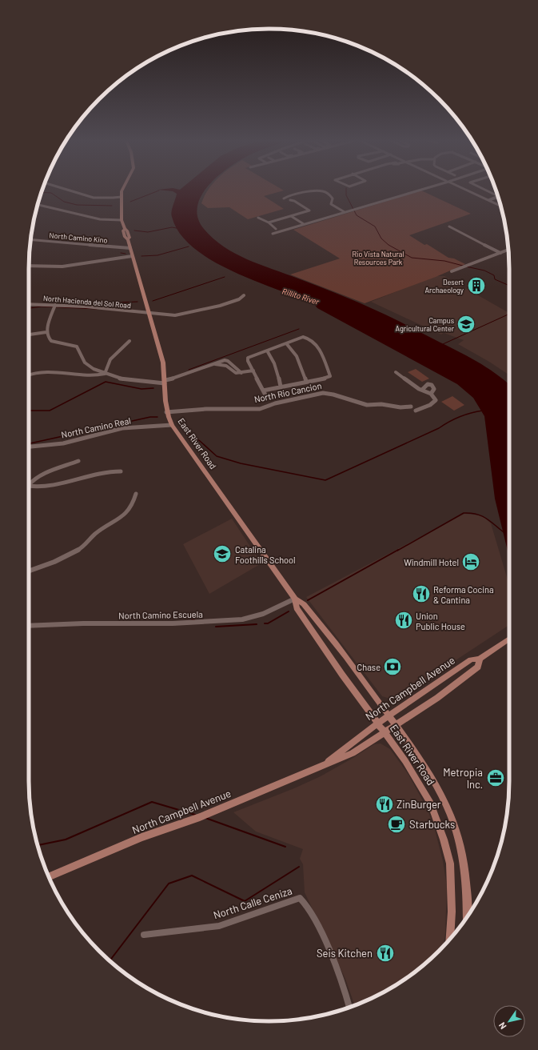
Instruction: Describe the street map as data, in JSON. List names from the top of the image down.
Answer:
{
  "streets": {
    "main road": ["East River Road", "North Campbell Avenue"],
    "street": [
      "North Camino Kino",
      "North Hacienda del Sol Road",
      "North Rio Cancion",
      "North Camino Real",
      "North Camino Escuela",
      "North Calle Ceniza"
    ]
  },
  "crossings": [
    ["North Camino Kino", "East River Road"],
    ["North Hacienda del Sol Road", "East River Road"],
    ["North Rio Cancion", "East River Road"],
    ["North Camino Real", "East River Road"],
    ["East River Road", "North Camino Escuela"],
    ["East River Road", "North Campbell Avenue"]
  ],
  "water": ["Rillito River"],
  "parks": ["Rio Vista Natural Resources Park"],
  "places": {
    "building": ["Desert Archaeology"],
    "school or university": ["Campus Agricultural Center", "Catalina Foothills School"],
    "hotel": ["Windmill Hotel"],
    "restaurant": [
      "Reforma Cocina & Cantina",
      "Union Public House",
      "ZinBurger",
      "Seis Kitchen"
    ],
    "bank": ["Chase"],
    "office": ["Metropia Inc."],
    "cafe": ["Starbucks"]
  },
  "north": "bottom left"
}
